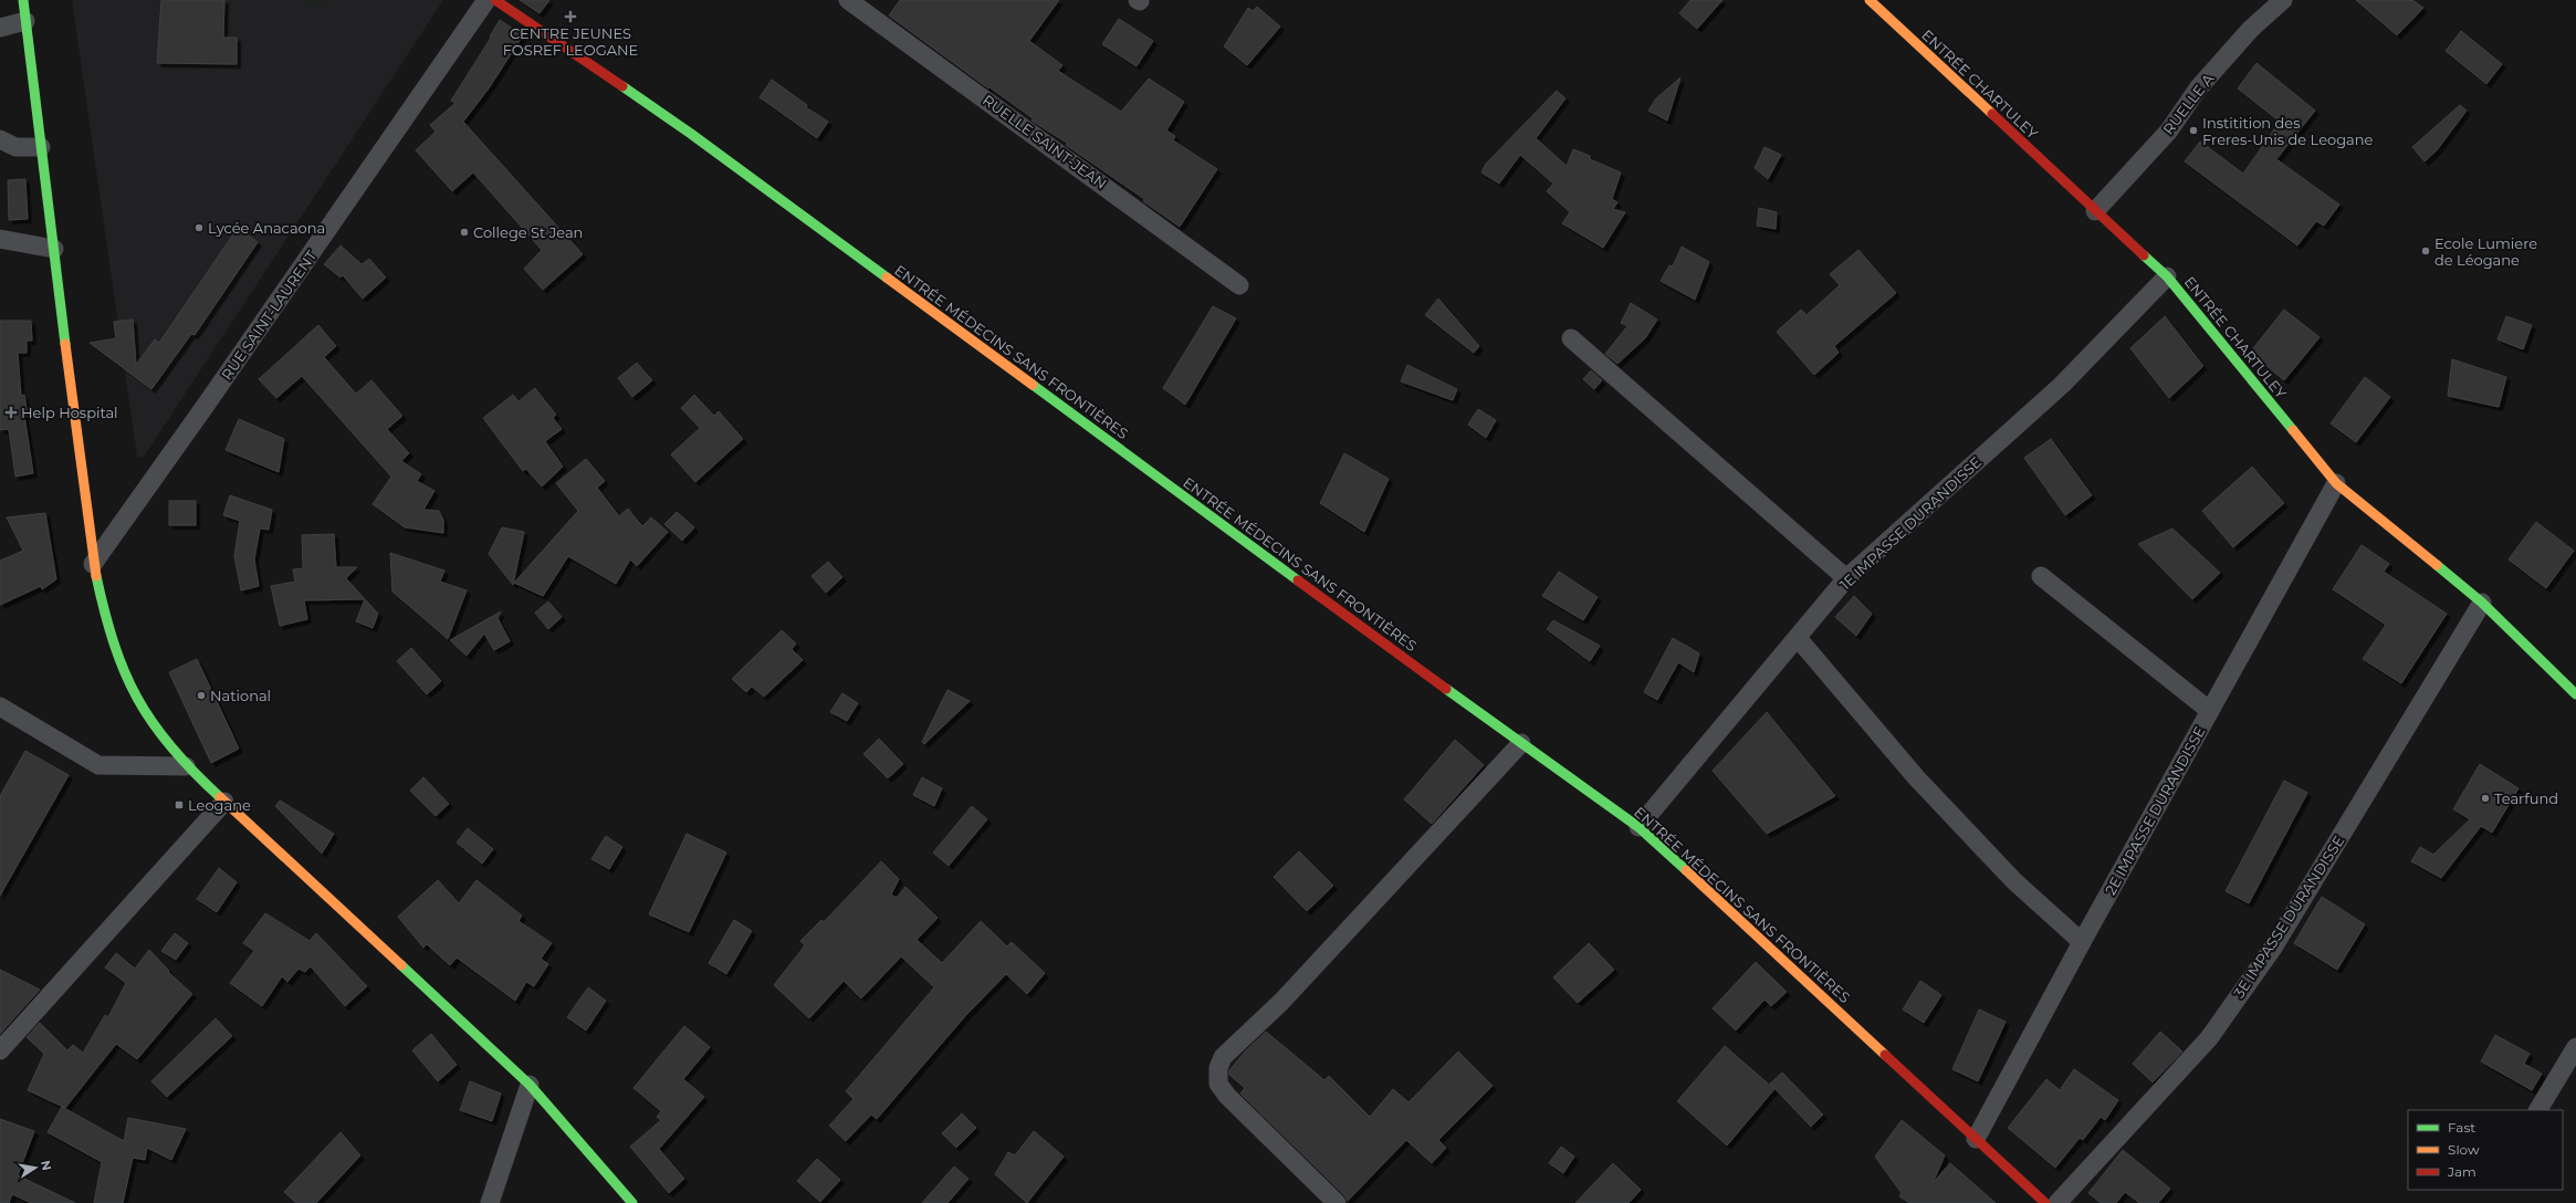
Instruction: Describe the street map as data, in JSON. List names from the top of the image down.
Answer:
{
  "streets": {
    "street": [
      "ENTRÉE CHARTULEY",
      "RUELLE A",
      "RUELLE SAINT-JEAN",
      "RUE SAINT-LAURENT",
      "ENTRÉE MÉDECINS SANS FRONTIÈRES",
      "1E IMPASSE DURANDISSE",
      "2E IMPASSE DURANDISSE",
      "3E IMPASSE DURANDISSE"
    ]
  },
  "crossings": [
    ["ENTRÉE CHARTULEY", "RUELLE A"],
    ["ENTRÉE CHARTULEY", "1E IMPASSE DURANDISSE"],
    ["ENTRÉE CHARTULEY", "2E IMPASSE DURANDISSE"],
    ["ENTRÉE CHARTULEY", "3E IMPASSE DURANDISSE"],
    ["ENTRÉE MÉDECINS SANS FRONTIÈRES", "1E IMPASSE DURANDISSE"],
    ["ENTRÉE MÉDECINS SANS FRONTIÈRES", "2E IMPASSE DURANDISSE"]
  ],
  "places": {
    "health": ["CENTRE JEUNES FOSREF LEOGANE", "Help Hospital"],
    "other": [
      "Institition des Freres-Unis de Leogane",
      "Lycée Anacaona",
      "College St Jean",
      "Ecole Lumiere de Léogane",
      "National",
      "Tearfund"
    ],
    "transit": ["Leogane"]
  },
  "legend": ["Fast", "Slow", "Jam"],
  "north": "right"
}
